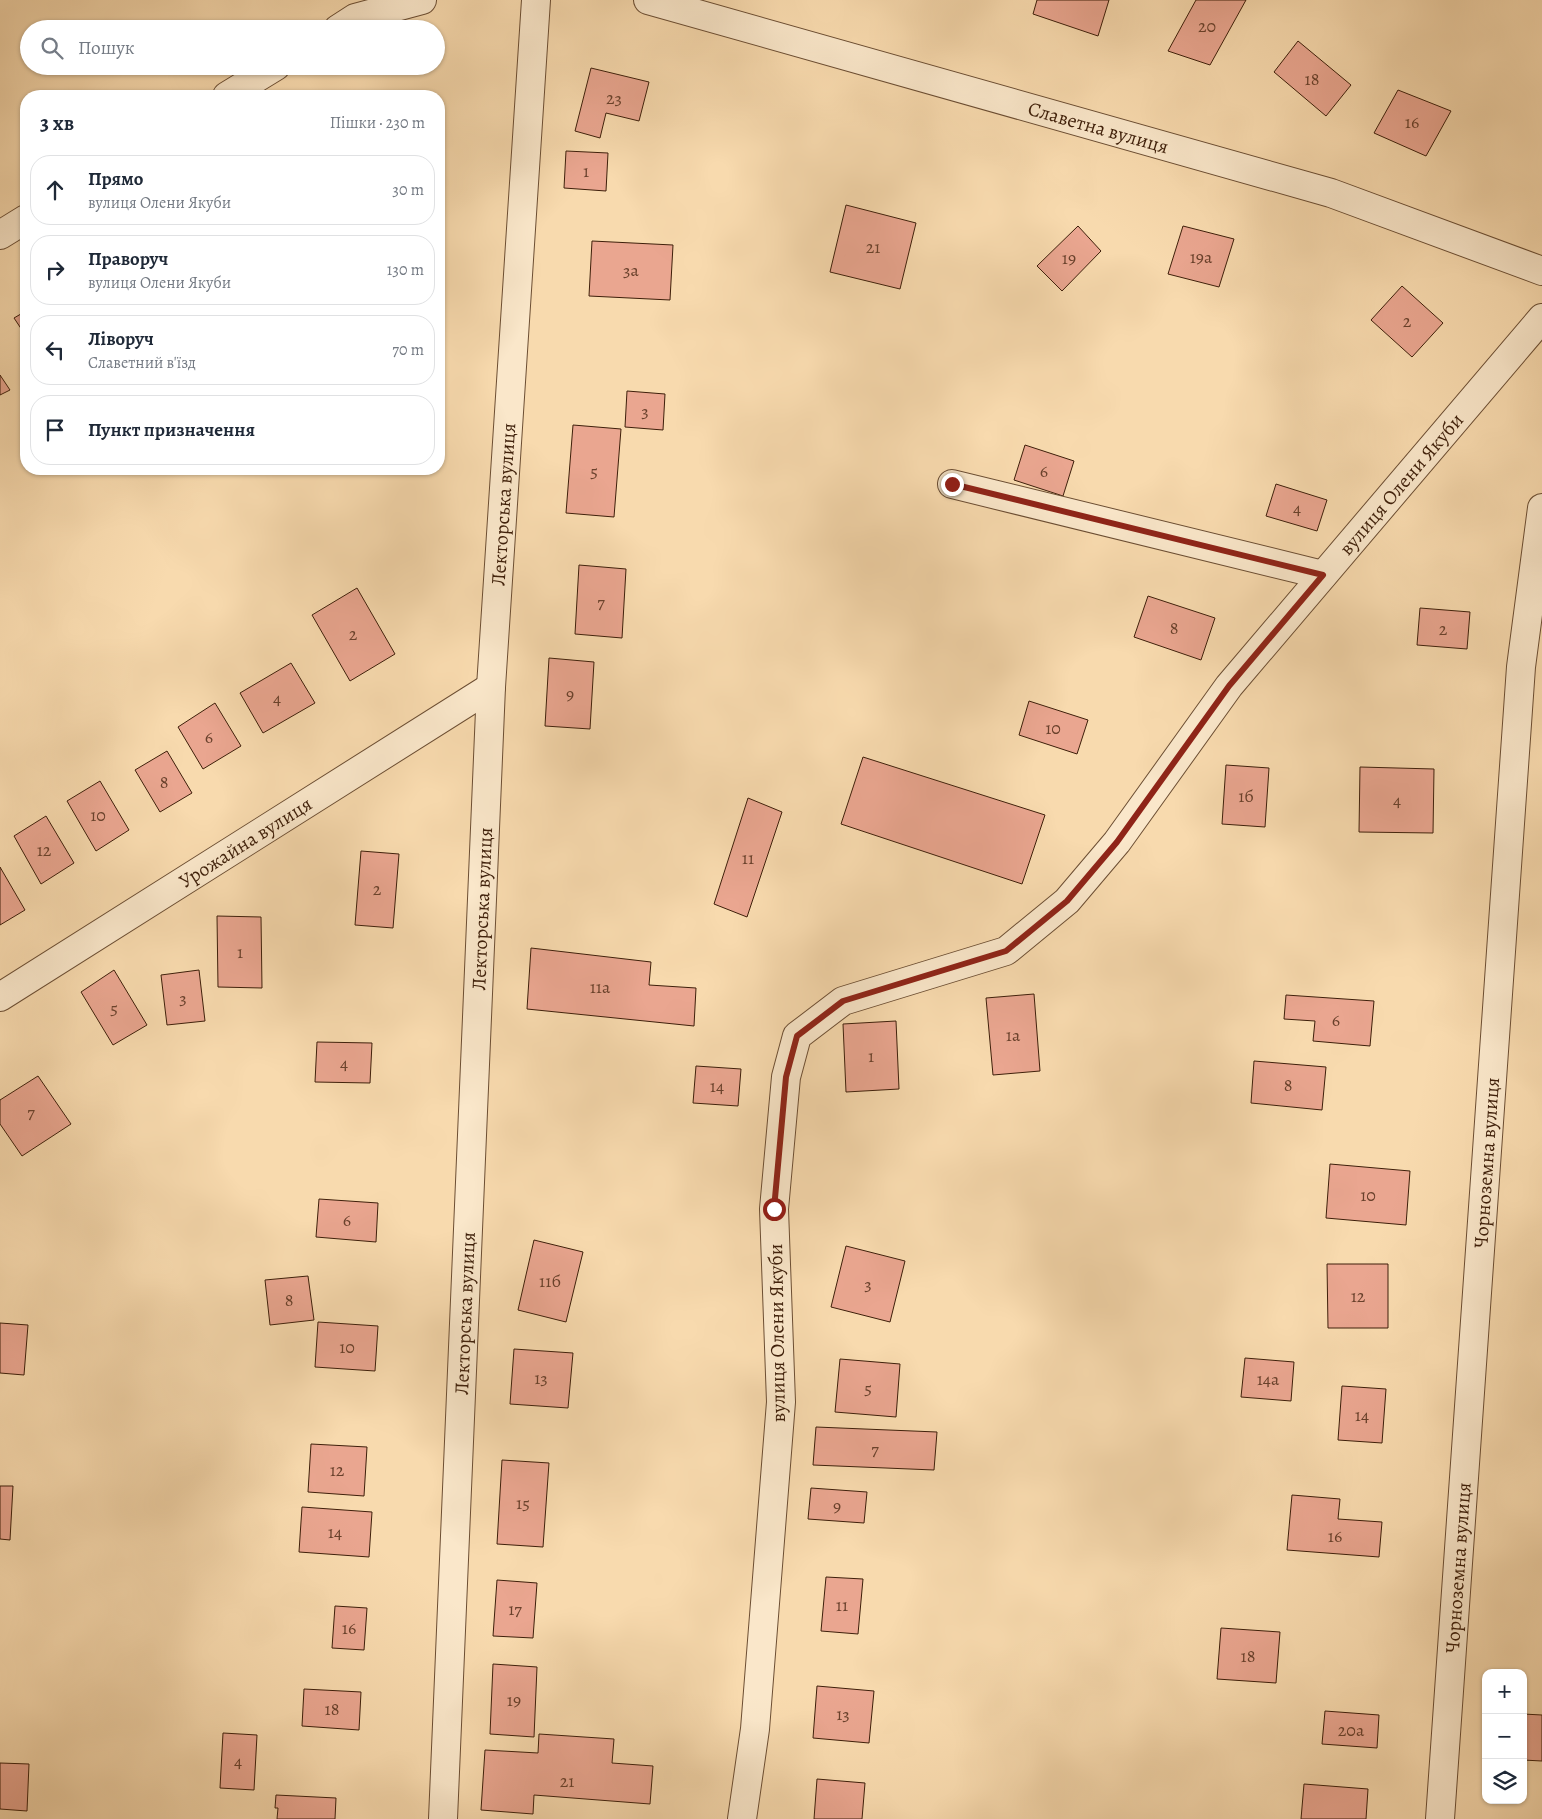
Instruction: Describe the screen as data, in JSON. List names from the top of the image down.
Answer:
{
  "streets": {
    "street": [
      "Славетна вулиця",
      "вулиця Олени Якуби",
      "Лекторська вулиця",
      "Урожайна вулиця",
      "Чорноземна вулиця"
    ]
  },
  "crossings": [
    ["Лекторська вулиця", "Урожайна вулиця"]
  ],
  "house_numbers": [
    "20",
    "18",
    "23",
    "16",
    "1",
    "21",
    "19а",
    "19",
    "3а",
    "2",
    "3",
    "5",
    "6",
    "4",
    "7",
    "8",
    "2",
    "2",
    "9",
    "4",
    "10",
    "6",
    "8",
    "1б",
    "4",
    "10",
    "12",
    "11",
    "2",
    "1",
    "11а",
    "3",
    "5",
    "6",
    "1а",
    "1",
    "4",
    "8",
    "14",
    "7",
    "10",
    "6",
    "11б",
    "3",
    "12",
    "8",
    "10",
    "13",
    "14а",
    "5",
    "14",
    "7",
    "12",
    "15",
    "9",
    "14",
    "16",
    "11",
    "17",
    "16",
    "18",
    "19",
    "18",
    "13",
    "20а",
    "4",
    "21"
  ],
  "page": {
    "search": "Пошук",
    "heading": ["3 хв", "Пішки · 230 m"],
    "list": [
      ["Прямо", "вулиця Олени Якуби", "30 m"],
      ["Праворуч", "вулиця Олени Якуби", "130 m"],
      ["Ліворуч", "Славетний в'їзд", "70 m"],
      "Пункт призначення"
    ],
    "map_buttons": ["+", "−"]
  }
}
